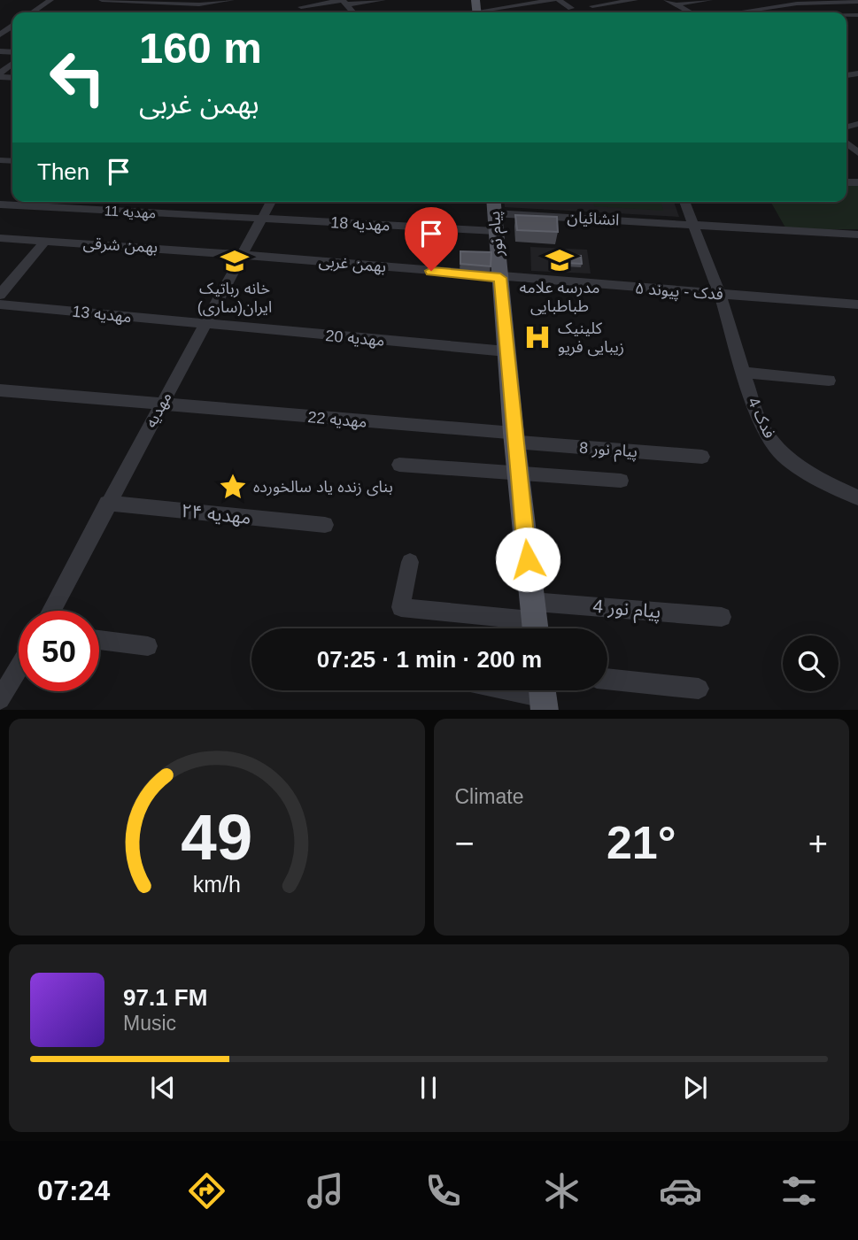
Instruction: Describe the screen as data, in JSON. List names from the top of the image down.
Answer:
{
  "streets": {
    "main road": ["پیام نور"],
    "street": [
      "مهدیه 11",
      "انشائیان",
      "مهدیه 18",
      "بهمن شرقی",
      "بهمن غربی",
      "فدک - پیوند ۵",
      "مهدیه 13",
      "مهدیه 20",
      "مهدیه",
      "فدک 4",
      "مهدیه 22",
      "پیام نور 8",
      "مهدیه ۲۴",
      "پیام نور 4"
    ]
  },
  "crossings": [
    ["مهدیه 11", "مهدیه 18"],
    ["مهدیه 11", "مهدیه"],
    ["انشائیان", "پیام نور"],
    ["انشائیان", "فدک 4"],
    ["مهدیه 18", "پیام نور"],
    ["مهدیه 18", "مهدیه"],
    ["پیام نور", "بهمن غربی"],
    ["پیام نور", "فدک - پیوند ۵"],
    ["پیام نور", "مهدیه 20"],
    ["پیام نور", "مهدیه 22"],
    ["پیام نور", "پیام نور 8"],
    ["پیام نور", "پیام نور 4"],
    ["بهمن شرقی", "بهمن غربی"],
    ["بهمن شرقی", "مهدیه"],
    ["بهمن غربی", "فدک - پیوند ۵"],
    ["بهمن غربی", "مهدیه"],
    ["فدک - پیوند ۵", "فدک 4"],
    ["مهدیه 13", "مهدیه 20"],
    ["مهدیه 13", "مهدیه"],
    ["مهدیه 20", "مهدیه"],
    ["مهدیه", "مهدیه 22"],
    ["مهدیه", "مهدیه ۲۴"],
    ["مهدیه 22", "پیام نور 8"]
  ],
  "places": {
    "school or university": ["مدرسه علامه طباطبایی", "خانه رباتیک ایران(ساری)"],
    "hospital": ["کلینیک زیبایی فریو"],
    "place": ["بنای زنده یاد سالخورده"]
  },
  "page": {
    "turn": ["160 m", "بهمن غربی"],
    "then": "Then",
    "limit": "50",
    "trip": "07:25 · 1 min · 200 m",
    "tile": "Climate",
    "heat": ["−", "21°", "+"],
    "song": ["97.1 FM", "Music"],
    "tabs": "07:24",
    "gauge": ["49", "km/h"]
  }
}
